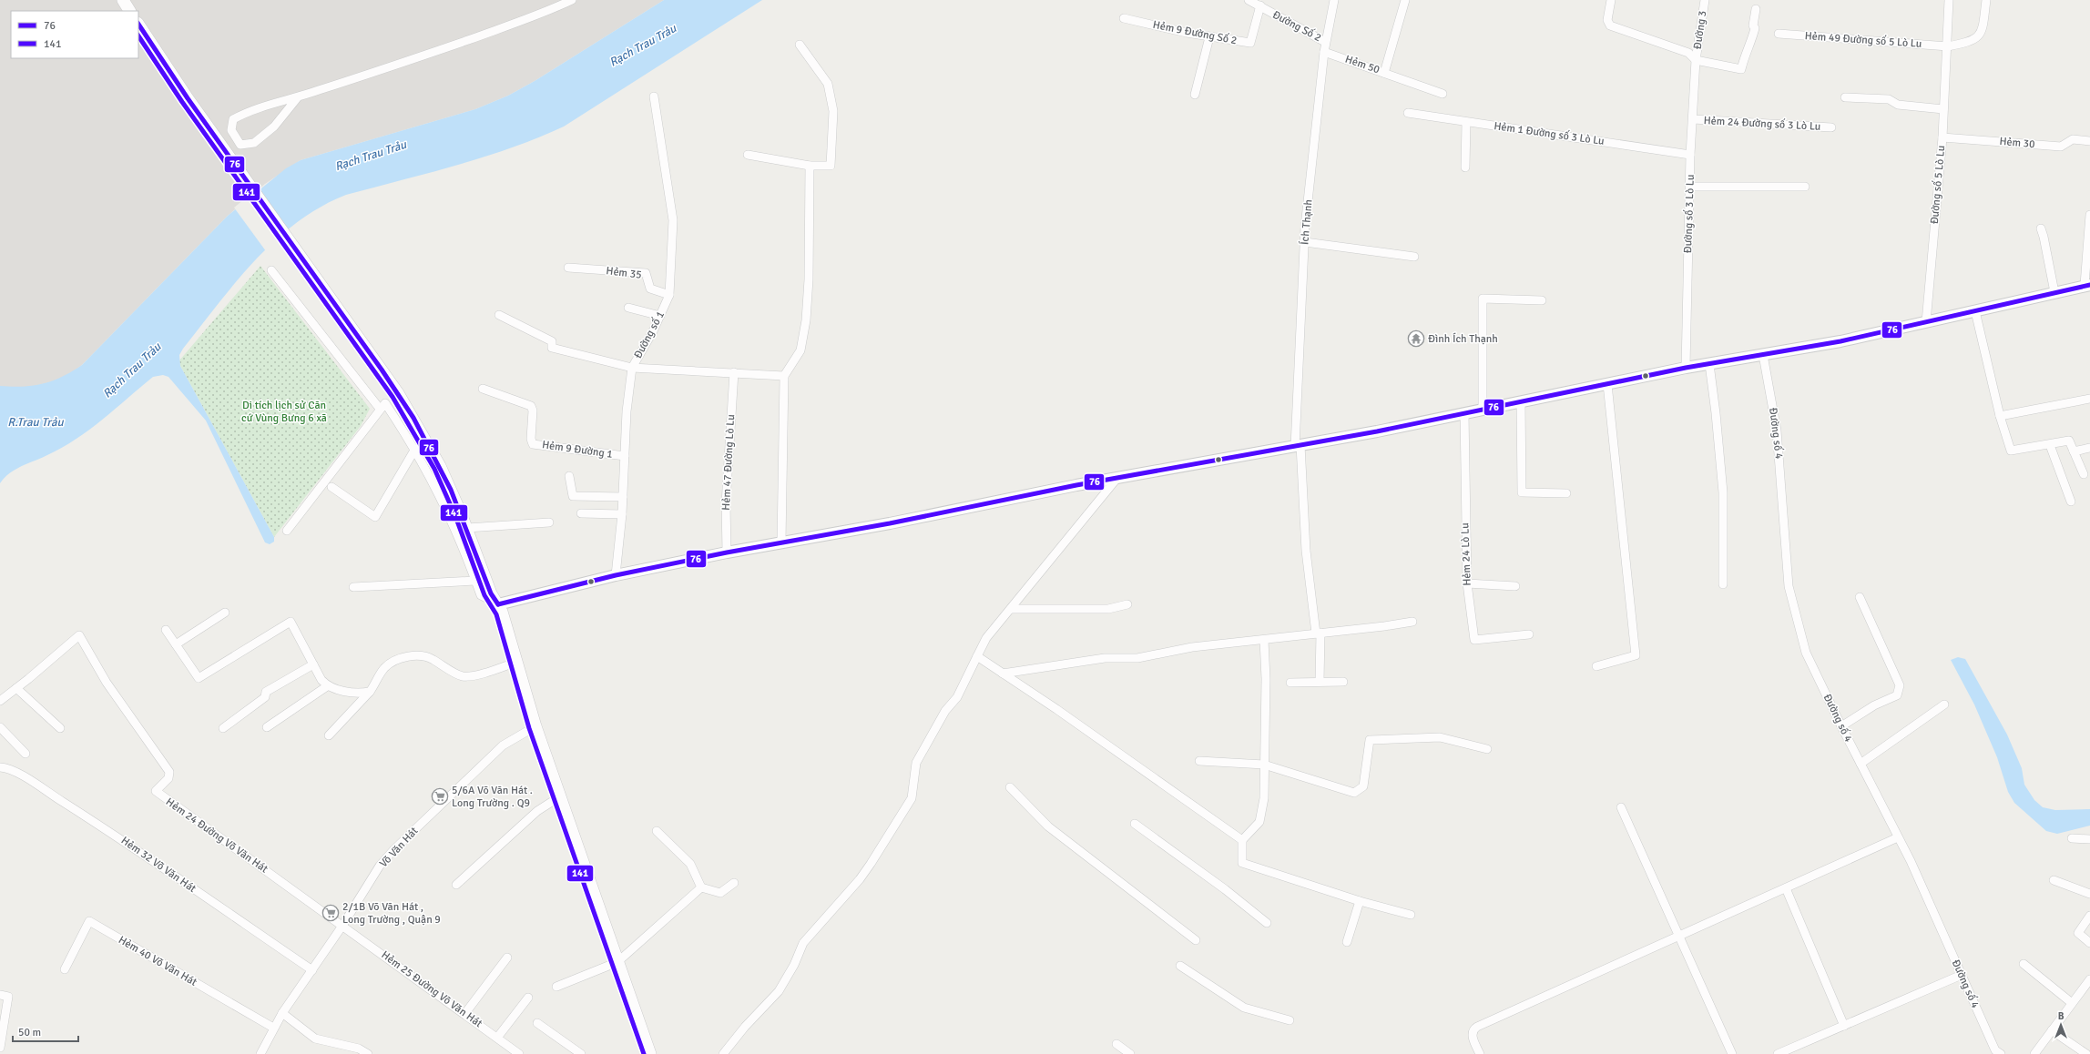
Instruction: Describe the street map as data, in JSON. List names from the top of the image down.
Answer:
{
  "streets": {
    "street": [
      "Đường Số 2",
      "Đường 3",
      "Hẻm 9 Đường Số 2",
      "Hẻm 49 Đường số 5 Lò Lu",
      "Hẻm 50",
      "Hẻm 24 Đường số 3 Lò Lu",
      "Hẻm 1 Đường số 3 Lò Lu",
      "Hẻm 30",
      "Đường số 5 Lò Lu",
      "Đường số 3 Lò Lu",
      "Ích Thạnh",
      "Hẻm 35",
      "Đường số 1",
      "Đường số 4",
      "Hẻm 9 Đường 1",
      "Hẻm 47 Đường Lò Lu",
      "Hẻm 24 Lò Lu",
      "Hẻm 24 Đường Võ Văn Hát",
      "Võ Văn Hát",
      "Hẻm 32 Võ Văn Hát",
      "Hẻm 40 Võ Văn Hát",
      "Hẻm 25 Đường Võ Văn Hát"
    ]
  },
  "crossings": [
    ["Đường Số 2", "Hẻm 9 Đường Số 2"],
    ["Đường Số 2", "Ích Thạnh"],
    ["Đường 3", "Đường số 3 Lò Lu"],
    ["Hẻm 49 Đường số 5 Lò Lu", "Đường số 5 Lò Lu"],
    ["Hẻm 50", "Ích Thạnh"],
    ["Hẻm 24 Đường số 3 Lò Lu", "Đường số 3 Lò Lu"],
    ["Hẻm 1 Đường số 3 Lò Lu", "Đường số 3 Lò Lu"],
    ["Hẻm 30", "Đường số 5 Lò Lu"],
    ["Hẻm 35", "Đường số 1"],
    ["Đường số 1", "Hẻm 9 Đường 1"],
    ["Hẻm 24 Đường Võ Văn Hát", "Võ Văn Hát"],
    ["Hẻm 24 Đường Võ Văn Hát", "Hẻm 25 Đường Võ Văn Hát"],
    ["Võ Văn Hát", "Hẻm 32 Võ Văn Hát"],
    ["Võ Văn Hát", "Hẻm 40 Võ Văn Hát"],
    ["Võ Văn Hát", "Hẻm 25 Đường Võ Văn Hát"]
  ],
  "water": ["Rạch Trau Trảu", "R.Trau Trảu"],
  "parks": ["Di tích lịch sử Căn cứ Vùng Bưng 6 xã"],
  "places": {
    "temple": ["Đình Ích Thạnh"],
    "supermarket": ["5/6A Võ Văn Hát . Long Trường . Q9", "2/1B Võ Văn Hát , Long Trường , Quận 9"]
  },
  "lines": ["transit line 76", "transit line 141"],
  "legend": ["76", "141"],
  "scale_bar": "50 m",
  "north": "top"
}
